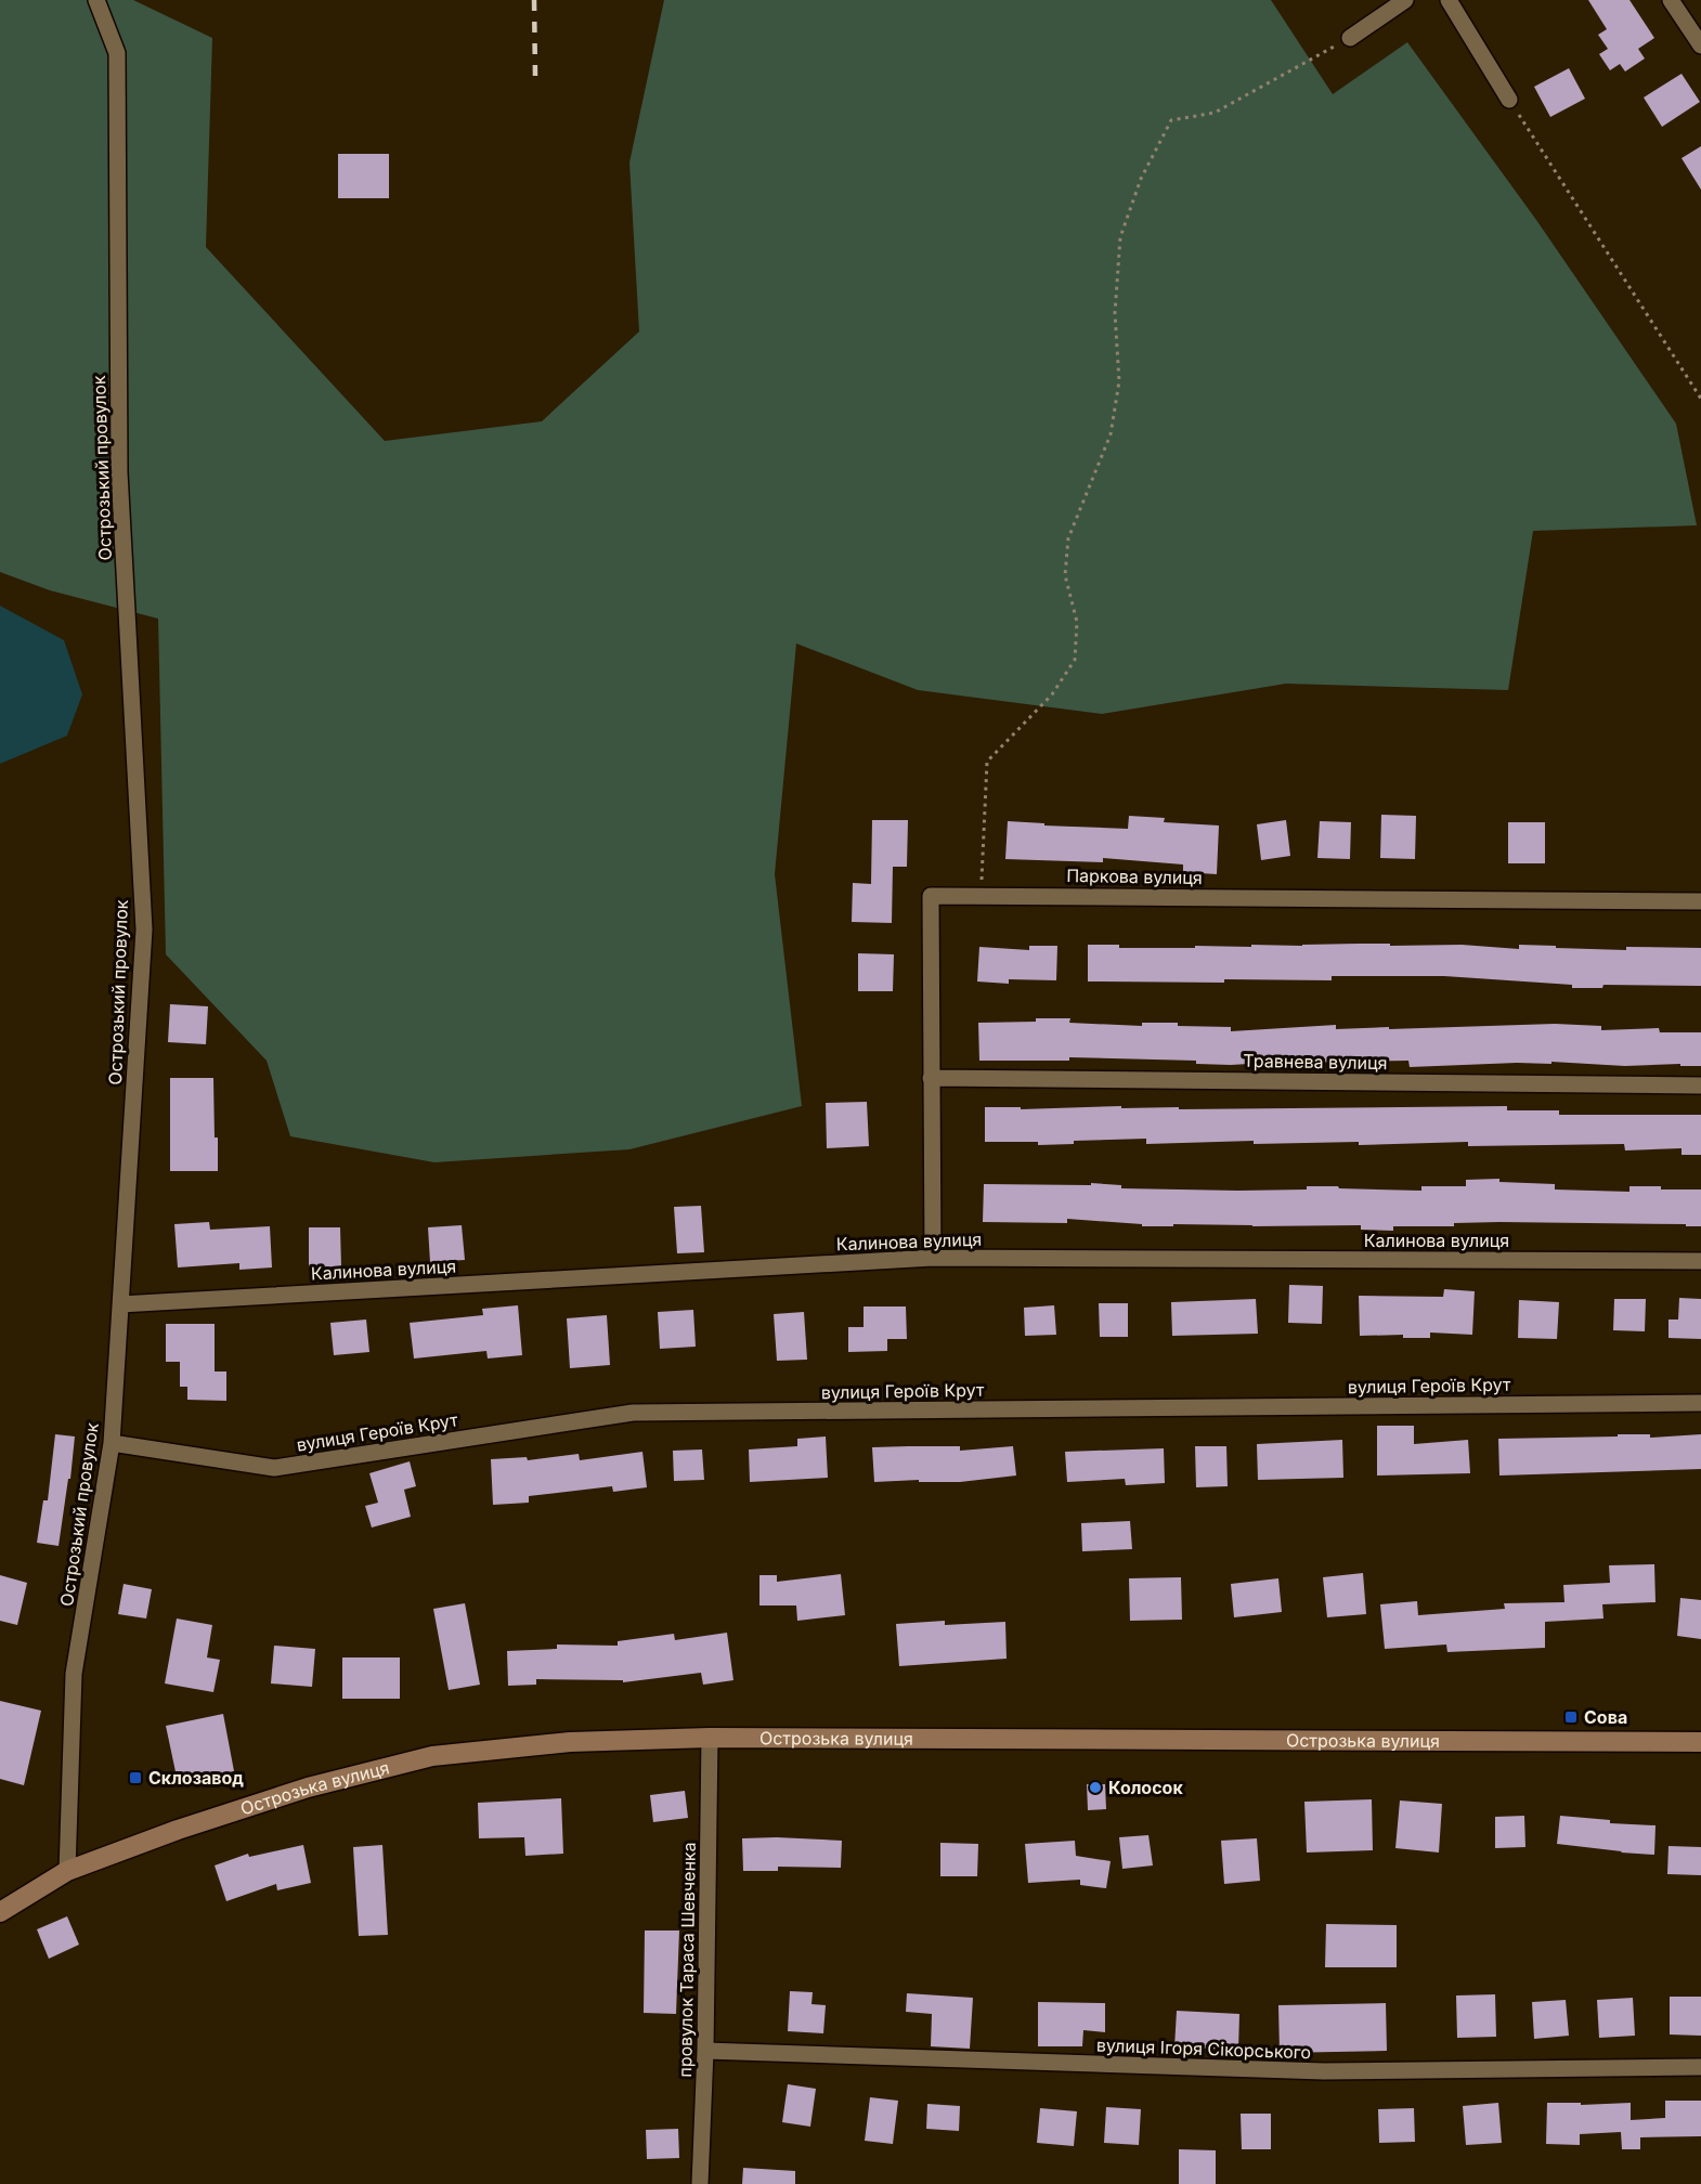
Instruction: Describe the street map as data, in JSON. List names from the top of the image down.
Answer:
{
  "streets": {
    "main road": ["Острозька вулиця"],
    "street": [
      "Острозький провулок",
      "Паркова вулиця",
      "Травнева вулиця",
      "Калинова вулиця",
      "вулиця Героїв Крут",
      "провулок Тараса Шевченка",
      "вулиця Ігоря Сікорського"
    ]
  },
  "crossings": [
    ["Острозький провулок", "Калинова вулиця"],
    ["Острозький провулок", "вулиця Героїв Крут"],
    ["Острозький провулок", "Острозька вулиця"],
    ["Паркова вулиця", "Травнева вулиця"],
    ["Паркова вулиця", "Калинова вулиця"],
    ["Острозька вулиця", "провулок Тараса Шевченка"],
    ["провулок Тараса Шевченка", "вулиця Ігоря Сікорського"]
  ],
  "places": {
    "transit": ["Сова", "Склозавод"],
    "other": ["Колосок"]
  }
}
